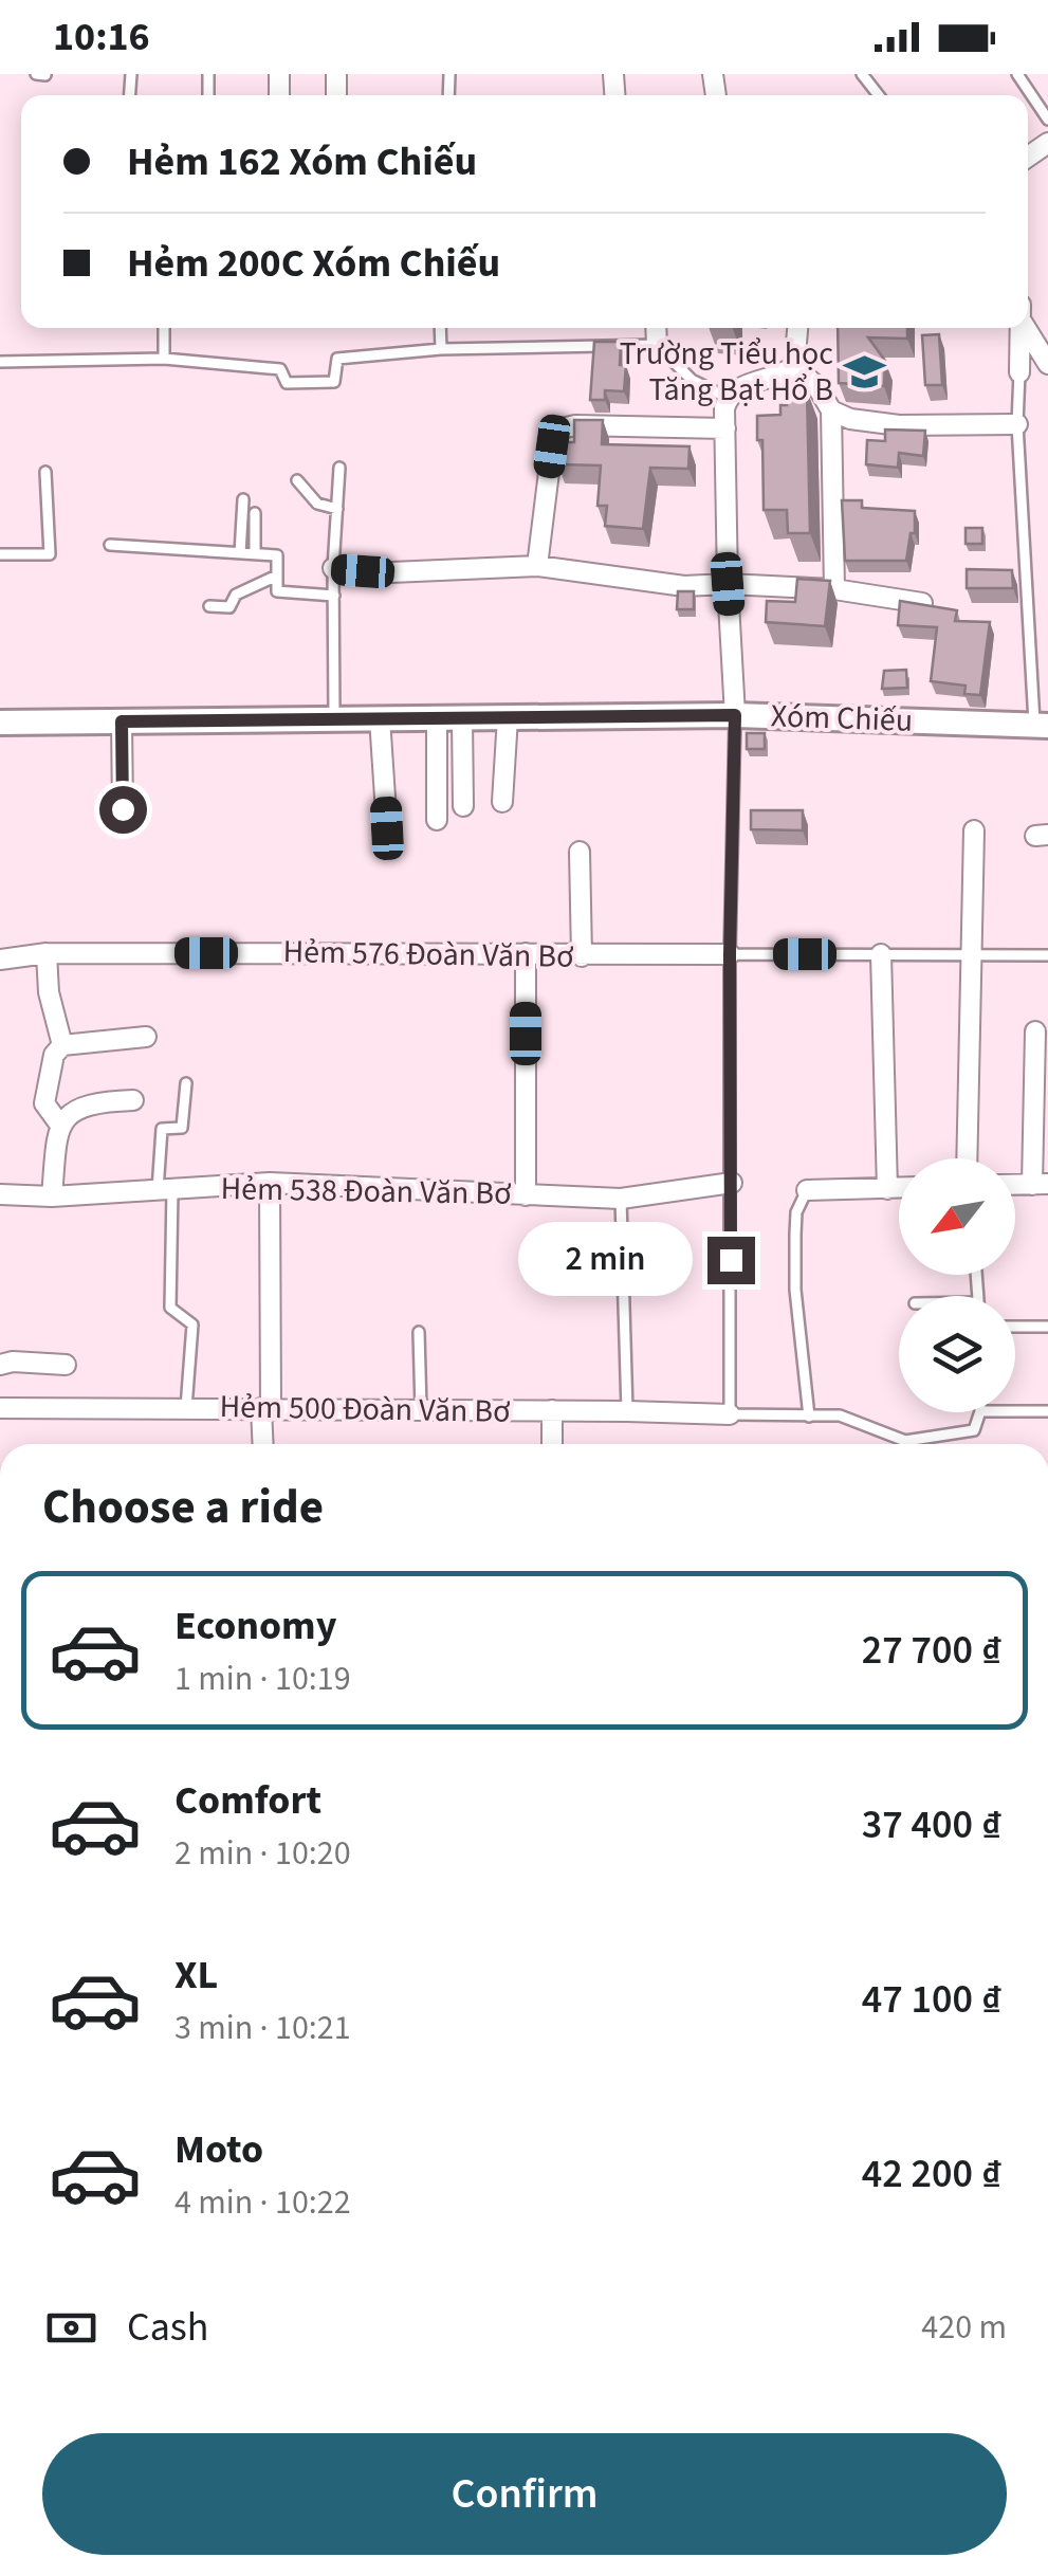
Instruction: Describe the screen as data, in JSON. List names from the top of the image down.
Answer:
{
  "streets": {
    "street": [
      "Xóm Chiếu",
      "Hẻm 576 Đoàn Văn Bơ",
      "Hẻm 538 Đoàn Văn Bơ",
      "Hẻm 500 Đoàn Văn Bơ"
    ]
  },
  "places": {
    "school or university": ["Trường Tiểu học Tăng Bạt Hổ B"]
  },
  "north": "bottom left",
  "page": {
    "status": "10:16",
    "banner": ["Hẻm 162 Xóm Chiếu", "Hẻm 200C Xóm Chiếu"],
    "bubble": "2 min",
    "heading": "Choose a ride",
    "list": [
      {
        "name": "Economy",
        "note": "1 min · 10:19",
        "value": "27 700 ₫"
      },
      {
        "name": "Comfort",
        "note": "2 min · 10:20",
        "value": "37 400 ₫"
      },
      {
        "name": "XL",
        "note": "3 min · 10:21",
        "value": "47 100 ₫"
      },
      {
        "name": "Moto",
        "note": "4 min · 10:22",
        "value": "42 200 ₫"
      }
    ],
    "pay": ["Cash", "420 m"],
    "buttons": "Confirm"
  }
}
